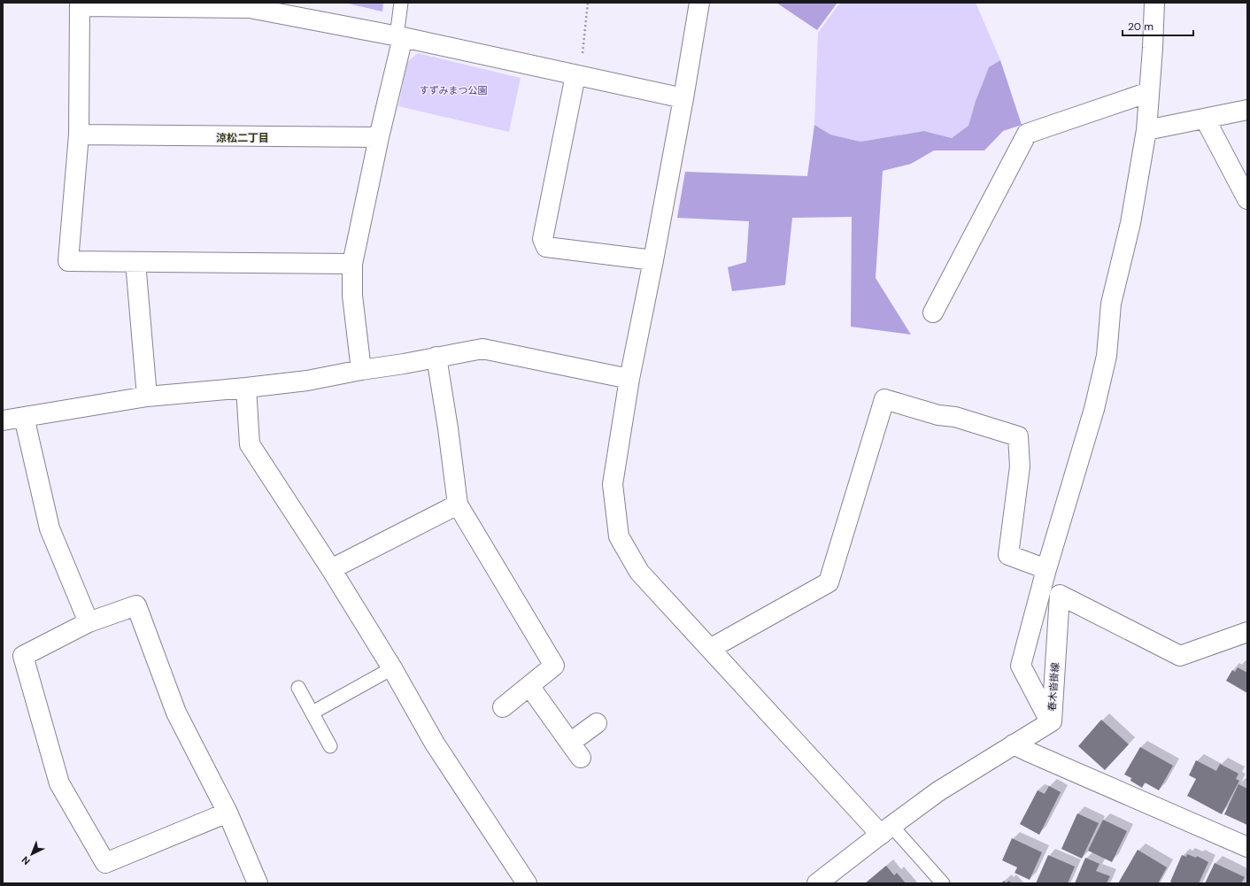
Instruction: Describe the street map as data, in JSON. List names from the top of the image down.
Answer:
{
  "streets": {
    "street": ["春木沓掛線"]
  },
  "districts": ["涼松二丁目"],
  "parks": ["すずみまつ公園"],
  "scale_bar": "20 m",
  "north": "bottom left"
}
